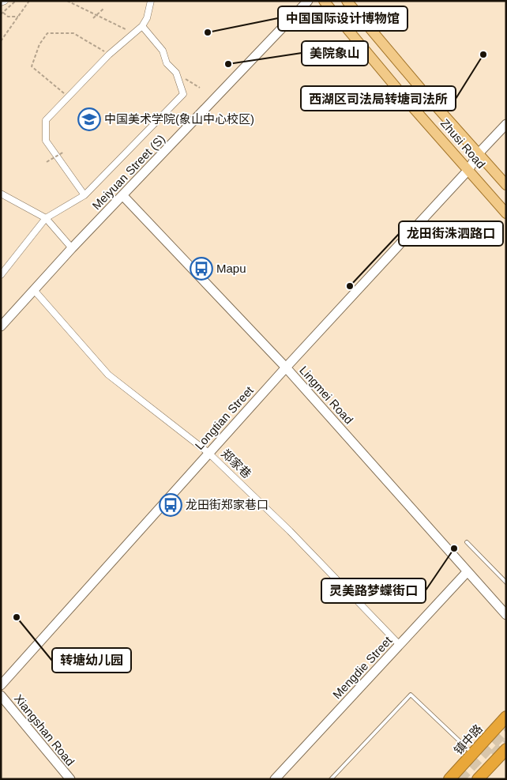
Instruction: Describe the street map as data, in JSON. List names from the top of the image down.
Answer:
{
  "streets": {
    "highway": ["镇中路"],
    "main road": ["Zhusi Road"],
    "street": [
      "Meiyuan Street (S)",
      "Lingmei Road",
      "Longtian Street",
      "郑家巷",
      "Mengdie Street",
      "Xiangshan Road"
    ]
  },
  "crossings": [
    ["Zhusi Road", "Longtian Street"],
    ["Meiyuan Street (S)", "Lingmei Road"],
    ["Meiyuan Street (S)", "郑家巷"],
    ["Lingmei Road", "Longtian Street"],
    ["Lingmei Road", "Mengdie Street"],
    ["Longtian Street", "郑家巷"],
    ["郑家巷", "Mengdie Street"]
  ],
  "places": {
    "other": [
      "中国国际设计博物馆",
      "西湖区司法局转塘司法所",
      "美院象山",
      "龙田街洙泗路口",
      "灵美路梦蝶街口",
      "转塘幼儿园"
    ],
    "school or university": ["中国美术学院(象山中心校区)"],
    "bus stop": ["Mapu", "龙田街郑家巷口"]
  }
}
